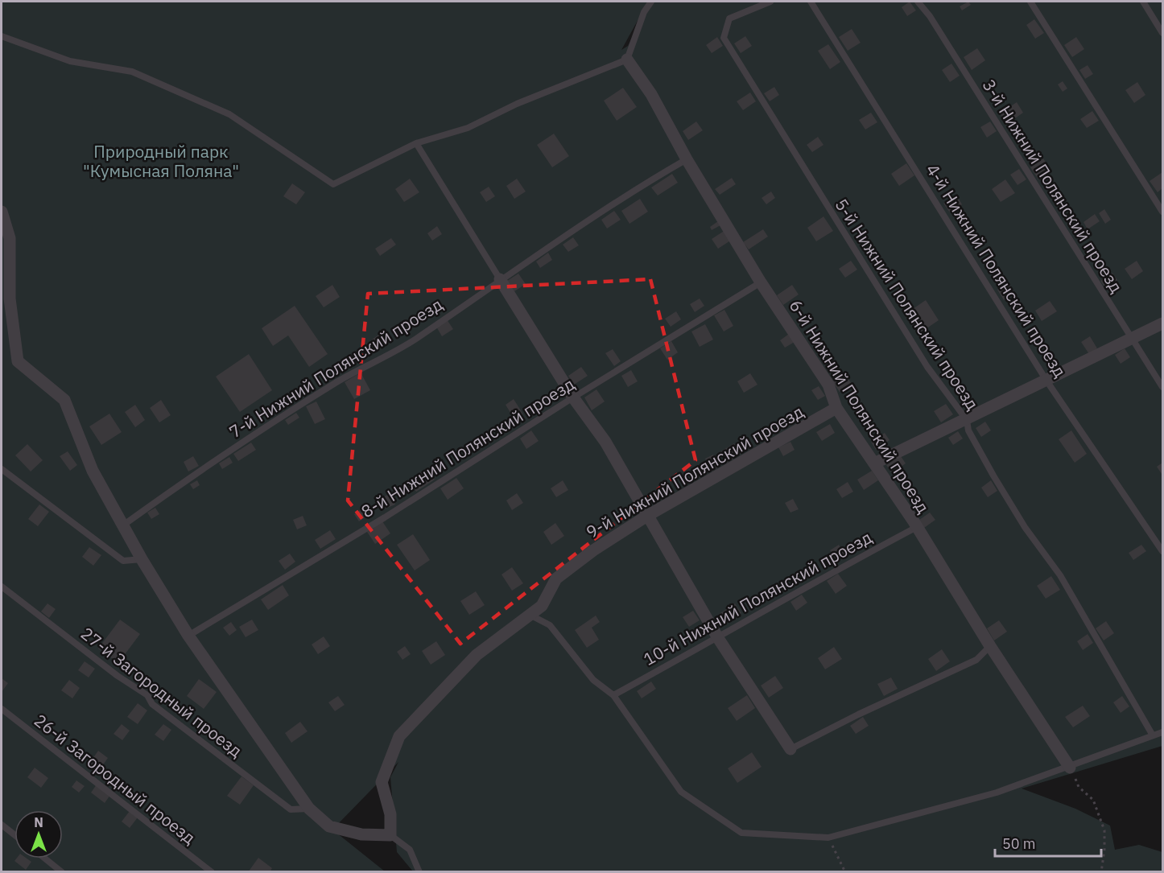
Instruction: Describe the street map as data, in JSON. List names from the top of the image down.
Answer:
{
  "streets": {
    "street": ["6-й Нижний Полянский проезд", "9-й Нижний Полянский проезд"],
    "lane": [
      "3-й Нижний Полянский проезд",
      "4-й Нижний Полянский проезд",
      "5-й Нижний Полянский проезд",
      "7-й Нижний Полянский проезд",
      "8-й Нижний Полянский проезд",
      "10-й Нижний Полянский проезд",
      "27-й Загородный проезд",
      "26-й Загородный проезд"
    ]
  },
  "crossings": [
    ["7-й Нижний Полянский проезд", "6-й Нижний Полянский проезд"],
    ["6-й Нижний Полянский проезд", "8-й Нижний Полянский проезд"],
    ["6-й Нижний Полянский проезд", "9-й Нижний Полянский проезд"],
    ["6-й Нижний Полянский проезд", "10-й Нижний Полянский проезд"]
  ],
  "parks": ["Природный парк \"Кумысная Поляна\""],
  "scale_bar": "50 m",
  "north": "top"
}
